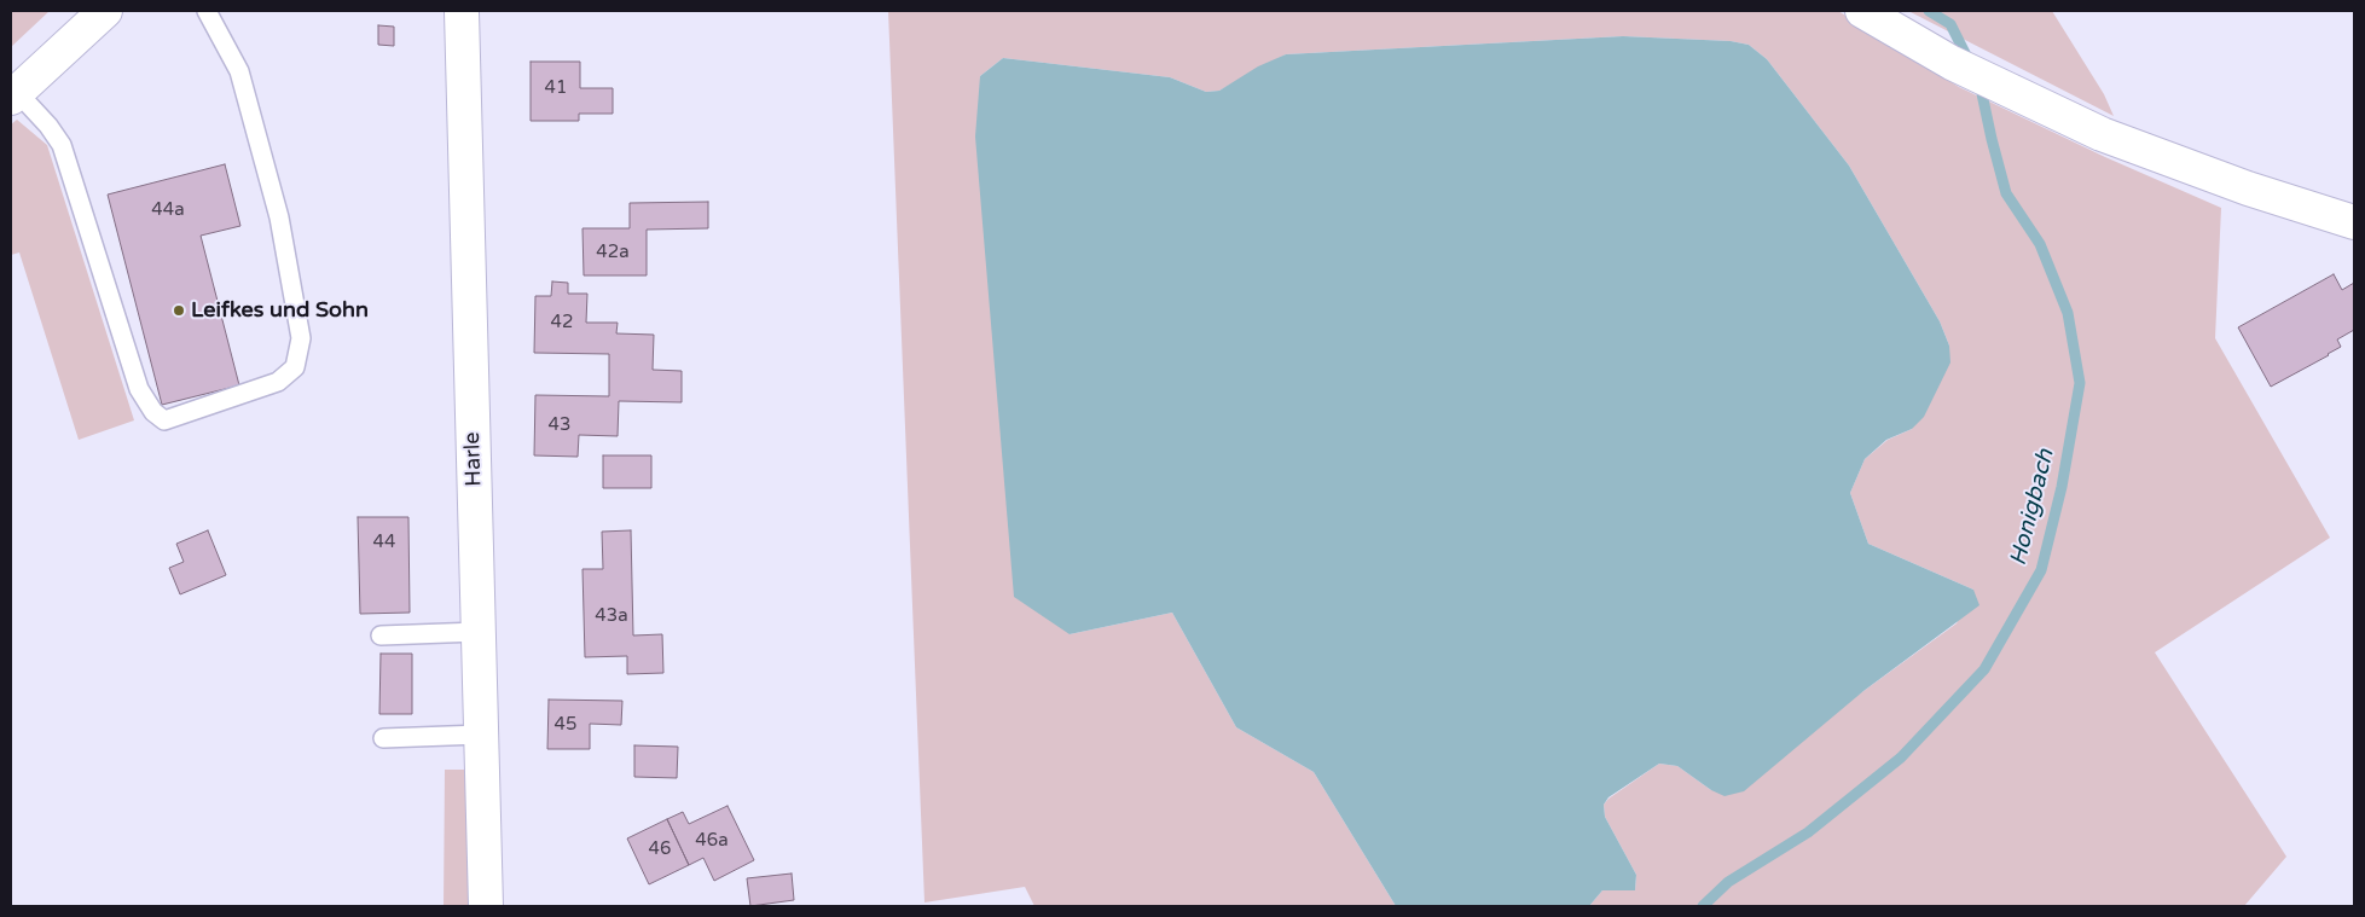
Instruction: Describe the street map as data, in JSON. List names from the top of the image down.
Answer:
{
  "streets": {
    "street": ["Harle"]
  },
  "water": ["Honigbach"],
  "places": ["Leifkes und Sohn"],
  "house_numbers": [
    "41",
    "44a",
    "42a",
    "42",
    "43",
    "44",
    "43a",
    "45",
    "46a",
    "46"
  ]
}
